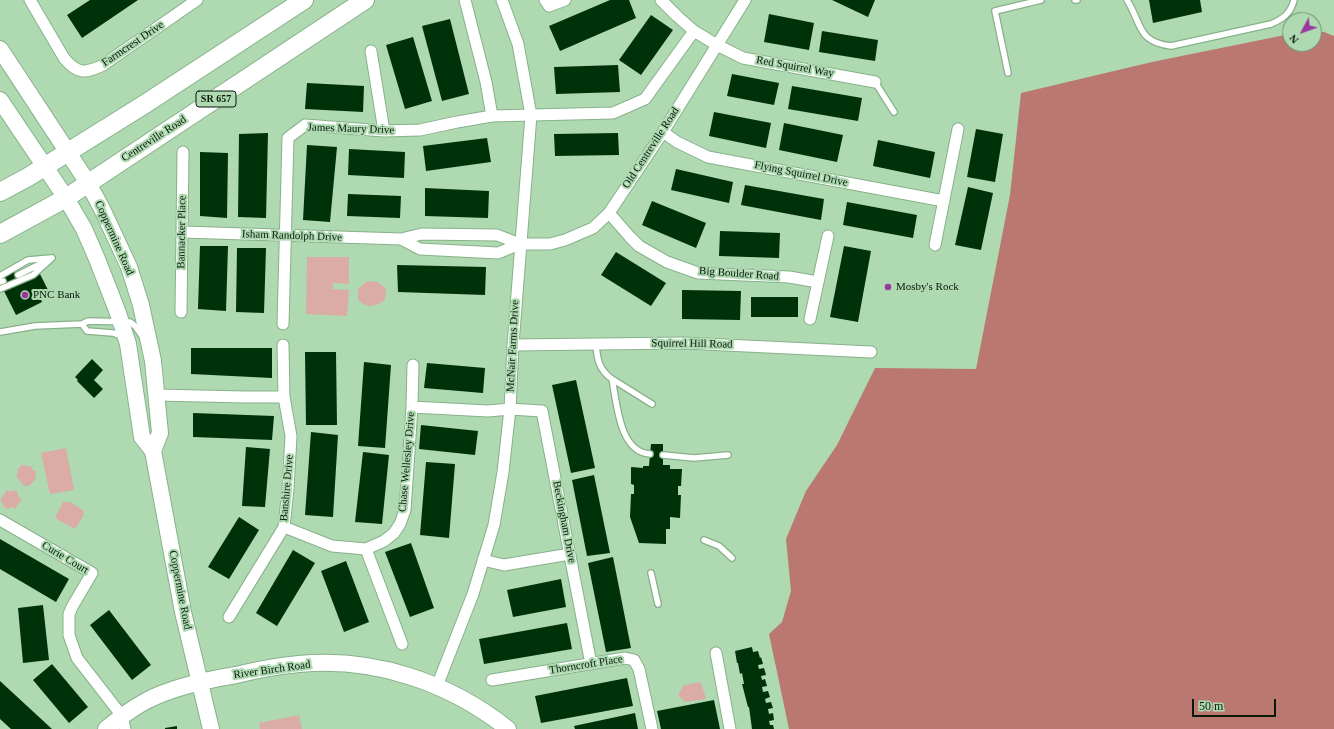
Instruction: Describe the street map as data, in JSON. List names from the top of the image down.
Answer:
{
  "streets": {
    "main road": ["SR 657", "Centreville Road"],
    "street": [
      "Farmcrest Drive",
      "Red Squirrel Way",
      "James Maury Drive",
      "Old Centreville Road",
      "Flying Squirrel Drive",
      "Bannacker Place",
      "Isham Randolph Drive",
      "Coppermine Road",
      "Big Boulder Road",
      "Squirrel Hill Road",
      "McNair Farms Drive",
      "Chase Wellesley Drive",
      "Banshire Drive",
      "Beckingham Drive",
      "Curie Court",
      "Thorncroft Place",
      "River Birch Road"
    ]
  },
  "crossings": [
    ["Red Squirrel Way", "James Maury Drive"],
    ["Red Squirrel Way", "Old Centreville Road"],
    ["James Maury Drive", "Isham Randolph Drive"],
    ["James Maury Drive", "McNair Farms Drive"],
    ["Centreville Road", "Coppermine Road"],
    ["Old Centreville Road", "Flying Squirrel Drive"],
    ["Old Centreville Road", "Isham Randolph Drive"],
    ["Old Centreville Road", "Big Boulder Road"],
    ["Old Centreville Road", "McNair Farms Drive"],
    ["Bannacker Place", "Isham Randolph Drive"],
    ["Isham Randolph Drive", "McNair Farms Drive"],
    ["Coppermine Road", "River Birch Road"],
    ["Squirrel Hill Road", "McNair Farms Drive"],
    ["McNair Farms Drive", "Beckingham Drive"],
    ["McNair Farms Drive", "River Birch Road"],
    ["Chase Wellesley Drive", "Banshire Drive"],
    ["Beckingham Drive", "Thorncroft Place"],
    ["Curie Court", "River Birch Road"]
  ],
  "places": ["Mosby's Rock", "PNC Bank"],
  "scale_bar": "50 m",
  "north": "bottom left"
}
